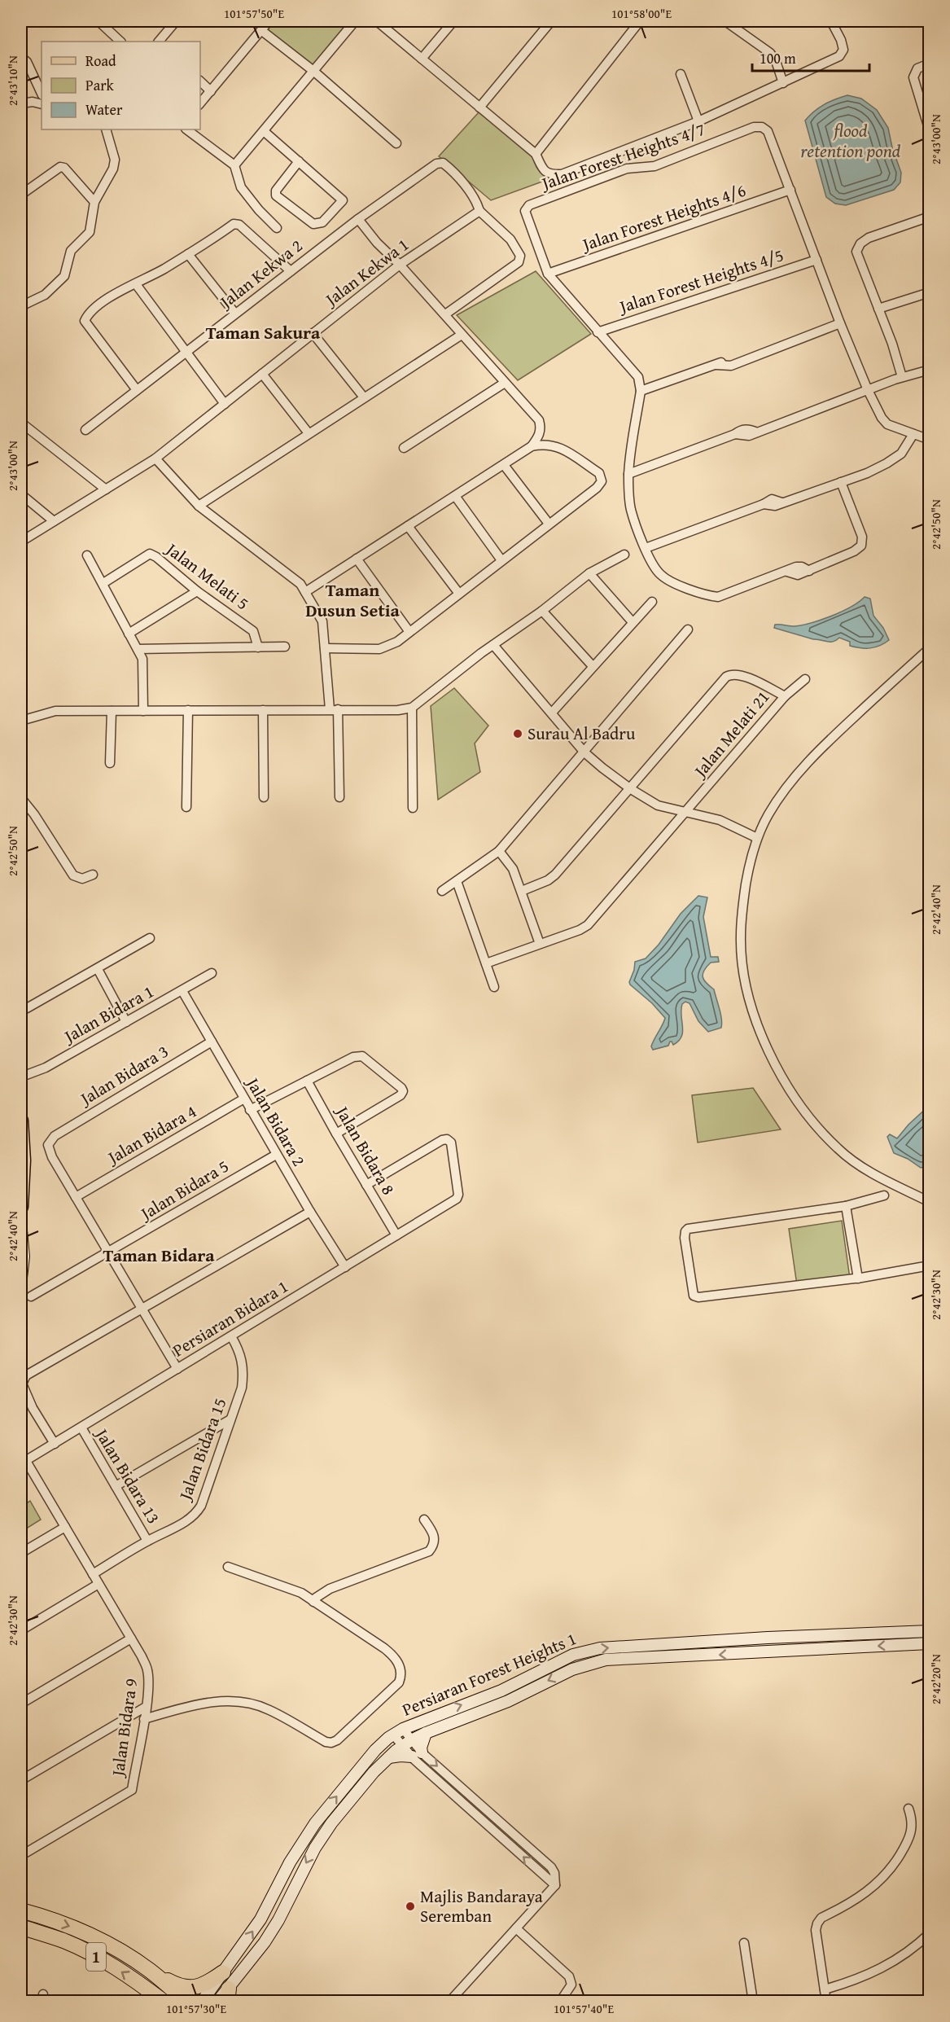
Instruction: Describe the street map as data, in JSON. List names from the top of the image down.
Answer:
{
  "streets": {
    "highway": ["1"],
    "street": [
      "Jalan Forest Heights 4/7",
      "Jalan Forest Heights 4/6",
      "Jalan Kekwa 1",
      "Jalan Kekwa 2",
      "Jalan Forest Heights 4/5",
      "Jalan Melati 5",
      "Jalan Melati 21",
      "Jalan Bidara 1",
      "Jalan Bidara 3",
      "Jalan Bidara 2",
      "Jalan Bidara 4",
      "Jalan Bidara 8",
      "Jalan Bidara 5",
      "Persiaran Bidara 1",
      "Jalan Bidara 15",
      "Jalan Bidara 13",
      "Persiaran Forest Heights 1",
      "Jalan Bidara 9"
    ]
  },
  "crossings": [
    ["Jalan Forest Heights 4/7", "Jalan Forest Heights 4/6"],
    ["Jalan Kekwa 1", "Jalan Kekwa 2"],
    ["Jalan Bidara 1", "Jalan Bidara 2"],
    ["Jalan Bidara 3", "Jalan Bidara 2"],
    ["Jalan Bidara 3", "Jalan Bidara 4"],
    ["Jalan Bidara 2", "Jalan Bidara 4"],
    ["Jalan Bidara 2", "Jalan Bidara 5"],
    ["Jalan Bidara 2", "Persiaran Bidara 1"],
    ["Jalan Bidara 8", "Persiaran Bidara 1"],
    ["Persiaran Bidara 1", "Jalan Bidara 15"],
    ["Persiaran Bidara 1", "Jalan Bidara 13"],
    ["Persiaran Bidara 1", "Jalan Bidara 9"],
    ["Jalan Bidara 15", "Jalan Bidara 13"],
    ["Jalan Bidara 15", "Jalan Bidara 9"]
  ],
  "districts": ["Taman Sakura", "Taman Dusun Setia", "Taman Bidara"],
  "water": ["flood retention pond"],
  "places": ["Surau Al Badru", "Majlis Bandaraya Seremban"],
  "legend": ["Road", "Park", "Water"],
  "scale_bar": "100 m",
  "coordinates": [
    "101°57'50\"E",
    "101°58'00\"E",
    "2°43'10\"N",
    "2°43'00\"N",
    "2°42'50\"N",
    "2°42'40\"N",
    "2°42'30\"N",
    "2°42'20\"N",
    "101°57'30\"E",
    "101°57'40\"E"
  ]
}
